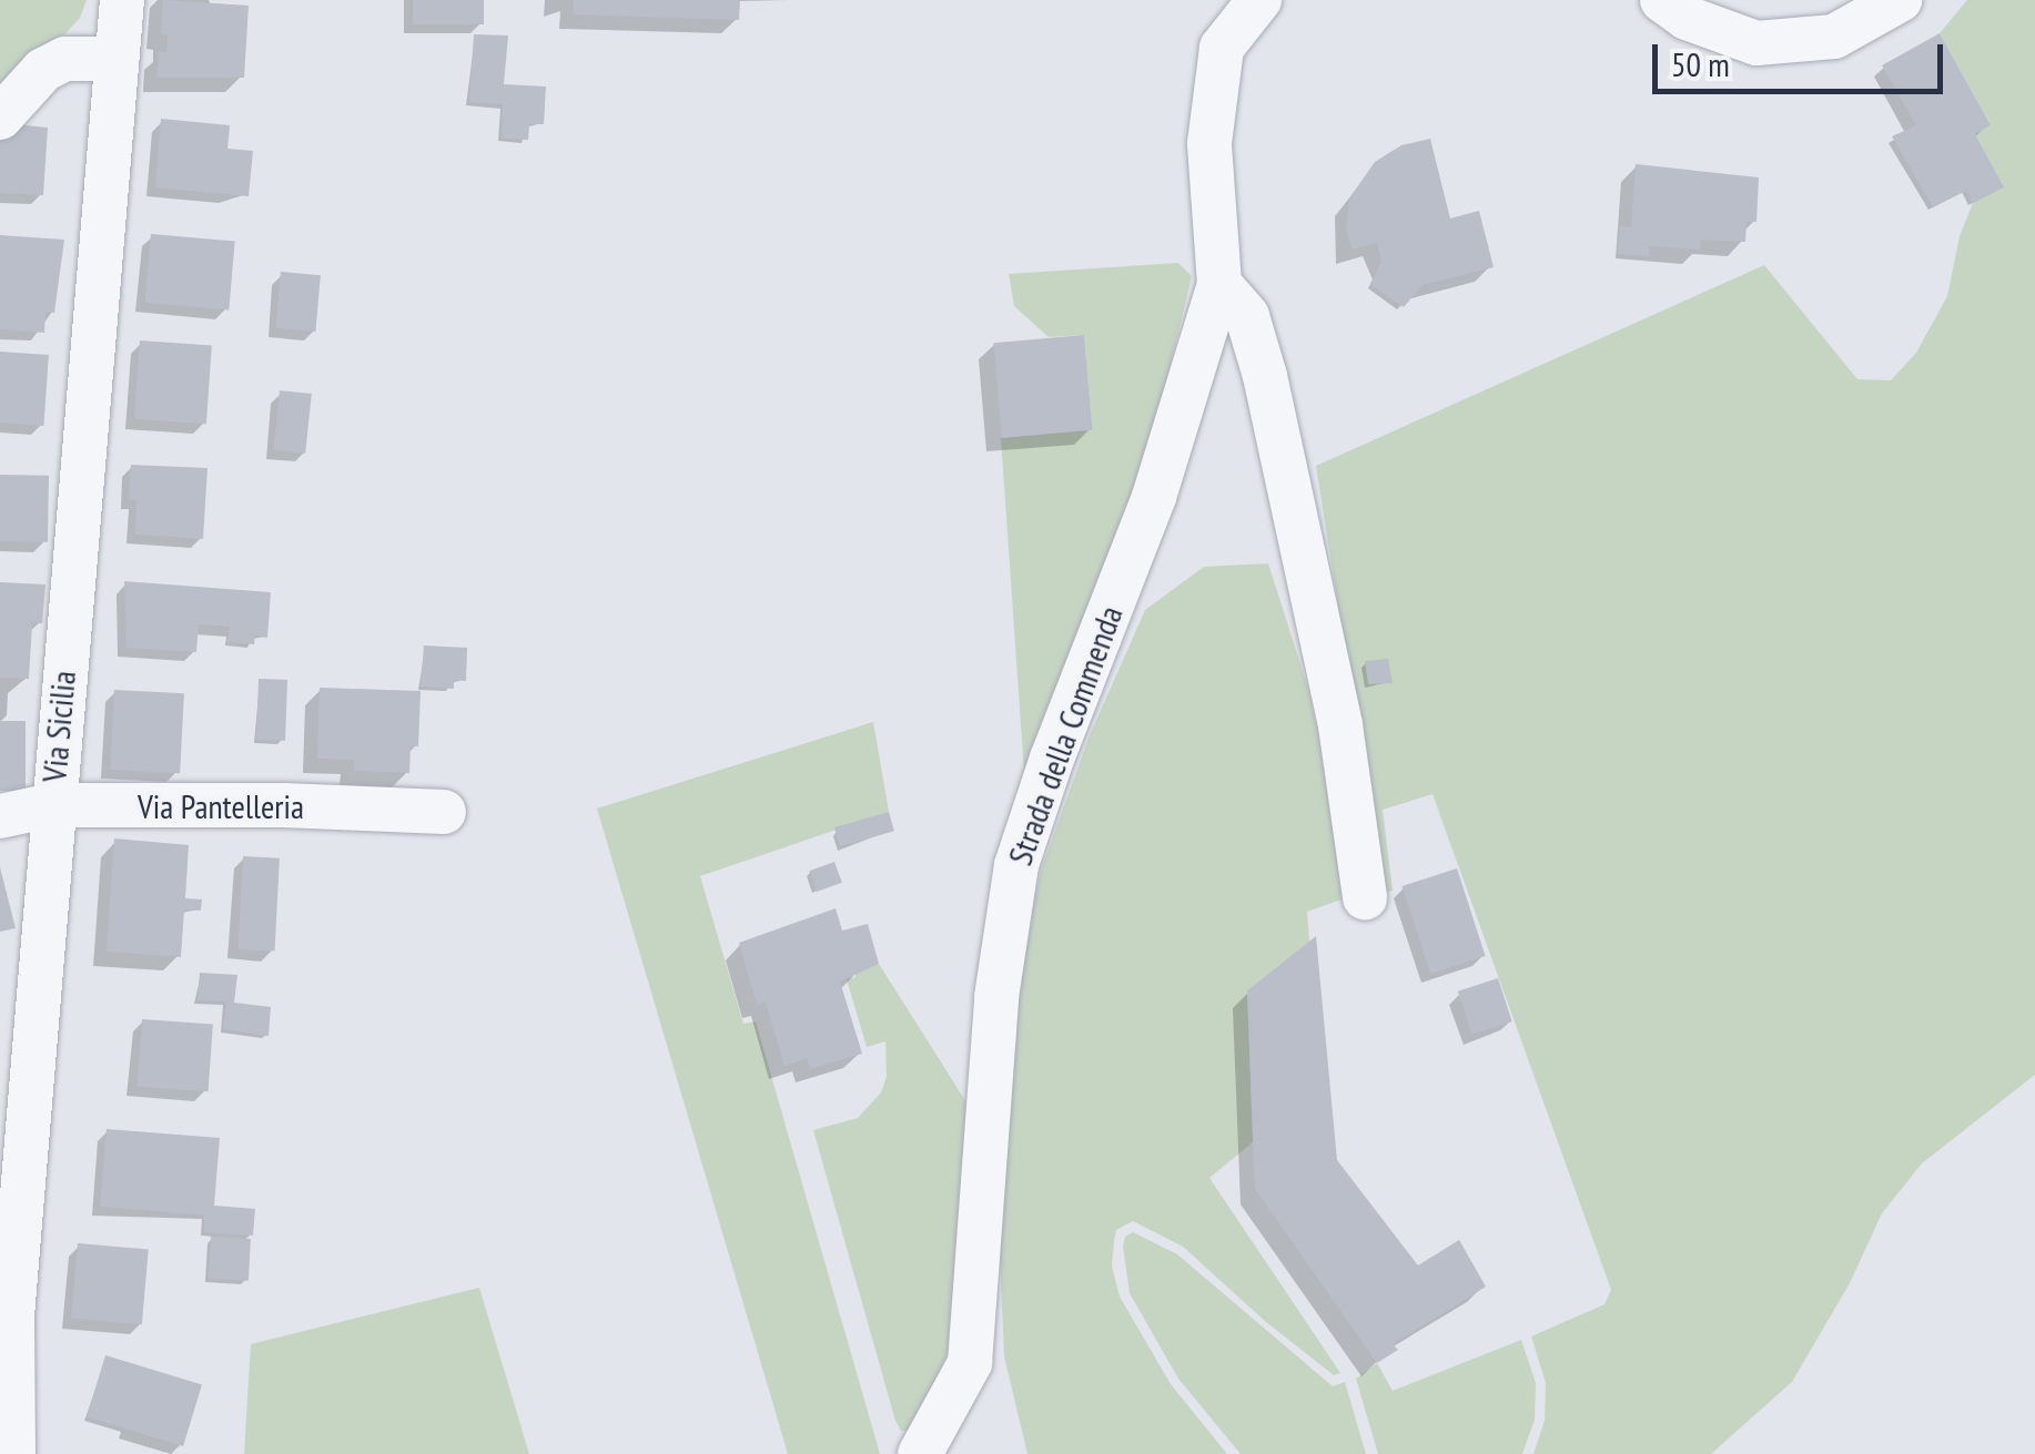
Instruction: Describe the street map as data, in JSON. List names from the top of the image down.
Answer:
{
  "streets": {
    "street": ["Via Sicilia", "Strada della Commenda", "Via Pantelleria"]
  },
  "crossings": [
    ["Via Sicilia", "Via Pantelleria"]
  ],
  "scale_bar": "50 m"
}
